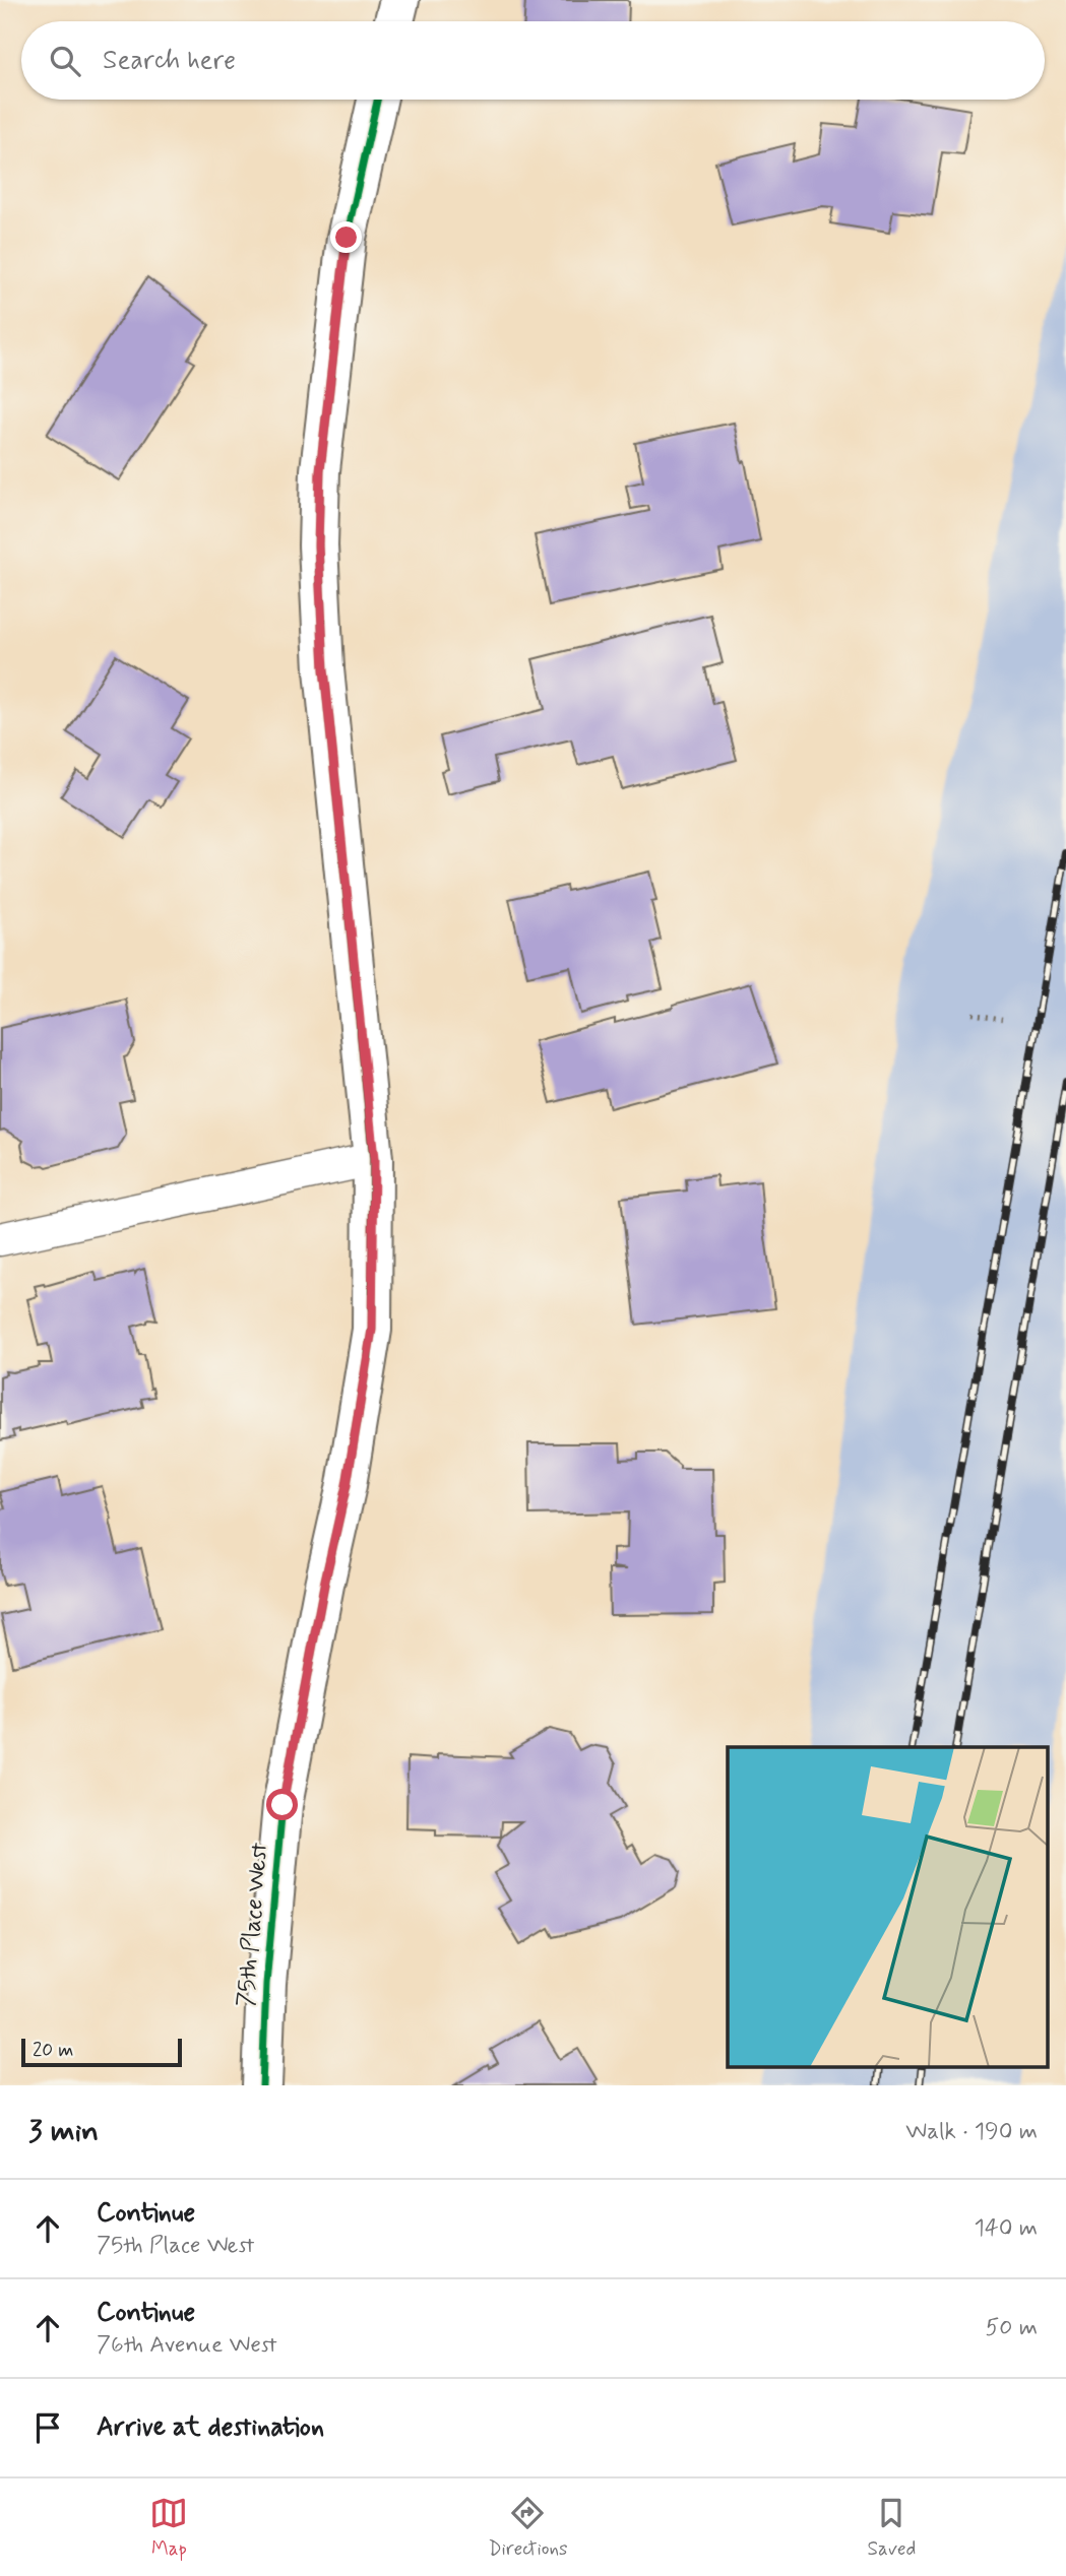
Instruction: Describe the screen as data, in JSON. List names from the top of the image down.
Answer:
{
  "streets": {
    "street": ["75th Place West"]
  },
  "scale_bar": "20 m",
  "page": {
    "search": "Search here",
    "scale": "20 m",
    "heading": ["3 min", "Walk · 190 m"],
    "list": [
      ["Continue", "75th Place West", "140 m"],
      ["Continue", "76th Avenue West", "50 m"],
      "Arrive at destination"
    ],
    "nav": ["Map", "Directions", "Saved"]
  }
}
